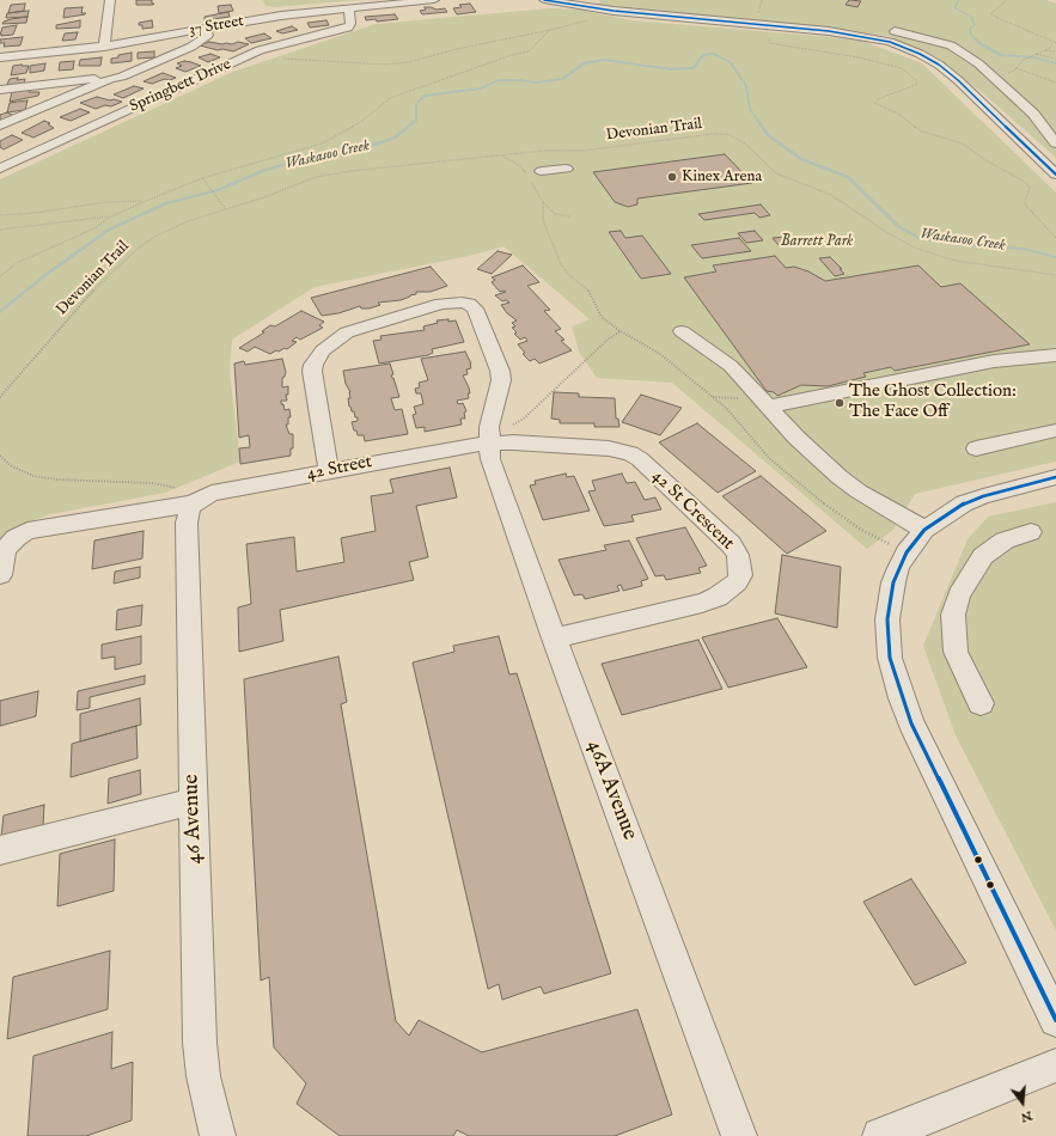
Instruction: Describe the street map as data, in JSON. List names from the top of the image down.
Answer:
{
  "streets": {
    "street": [
      "37 Street",
      "Springbett Drive",
      "42 Street",
      "42 St Crescent",
      "46A Avenue",
      "46 Avenue"
    ],
    "path": ["Devonian Trail"]
  },
  "crossings": [
    ["37 Street", "Springbett Drive"],
    ["42 Street", "42 St Crescent"],
    ["42 Street", "46A Avenue"],
    ["42 Street", "46 Avenue"],
    ["42 St Crescent", "46A Avenue"]
  ],
  "water": ["Waskasoo Creek"],
  "parks": ["Barrett Park"],
  "places": ["Kinex Arena", "The Ghost Collection: The Face Off"],
  "north": "bottom"
}
